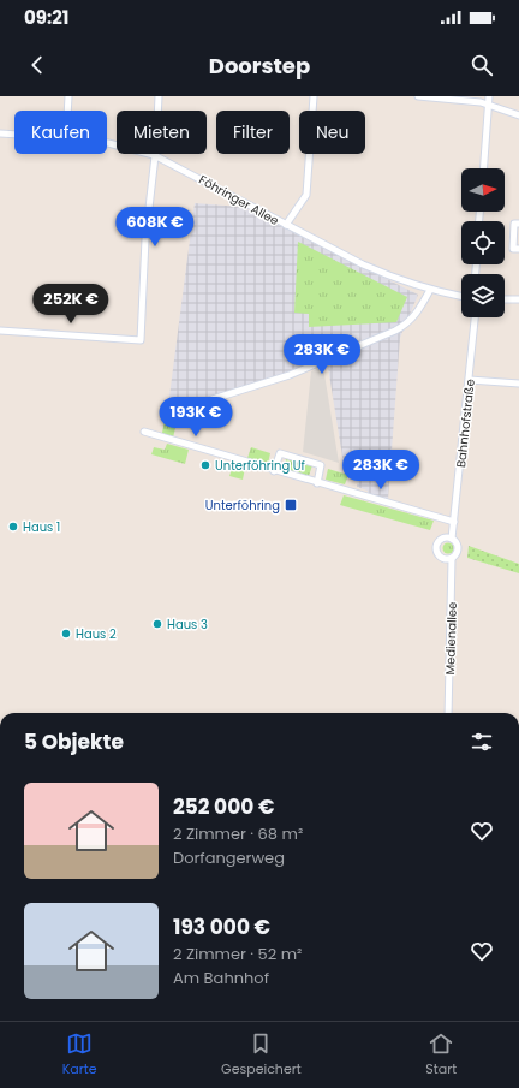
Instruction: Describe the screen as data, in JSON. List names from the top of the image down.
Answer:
{
  "streets": {
    "street": ["Föhringer Allee", "Bahnhofstraße", "Medienallee"]
  },
  "crossings": [
    ["Bahnhofstraße", "Medienallee"]
  ],
  "places": {
    "other": [
      "Unterföhring Uf",
      "Haus 1",
      "Haus 3",
      "Haus 2"
    ],
    "transit": ["Unterföhring"]
  },
  "north": "right",
  "page": {
    "status": "09:21",
    "header": "Doorstep",
    "chip": [
      "Kaufen",
      "Mieten",
      "Filter",
      "Neu"
    ],
    "price": [
      "608K €",
      "252K €",
      "283K €",
      "193K €",
      "283K €"
    ],
    "heading": "5 Objekte",
    "list": [
      {
        "name": "252 000 €",
        "note": "2 Zimmer · 68 m² · Dorfangerweg"
      },
      {
        "name": "193 000 €",
        "note": "2 Zimmer · 52 m² · Am Bahnhof"
      }
    ],
    "tabs": ["Karte", "Gespeichert", "Start"]
  }
}
